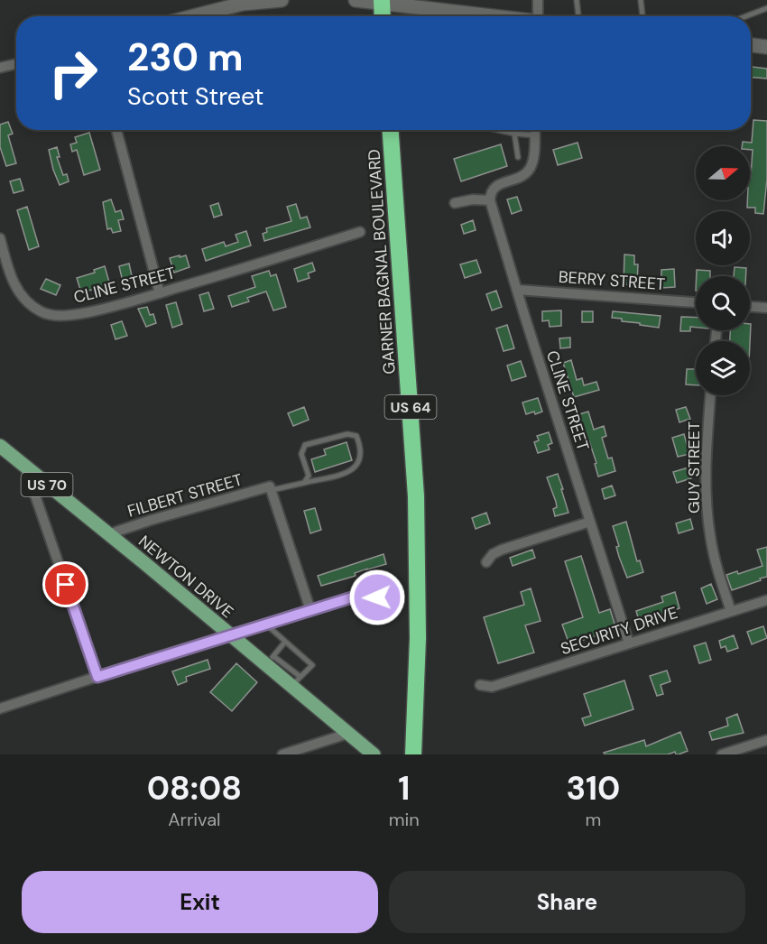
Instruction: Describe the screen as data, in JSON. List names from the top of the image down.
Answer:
{
  "streets": {
    "highway": ["GARNER BAGNAL BOULEVARD", "US 64"],
    "main road": ["US 70", "NEWTON DRIVE"],
    "street": [
      "BERRY STREET",
      "CLINE STREET",
      "GUY STREET",
      "FILBERT STREET",
      "SECURITY DRIVE"
    ]
  },
  "crossings": [
    ["BERRY STREET", "CLINE STREET"],
    ["CLINE STREET", "SECURITY DRIVE"],
    ["GUY STREET", "SECURITY DRIVE"],
    ["FILBERT STREET", "NEWTON DRIVE"]
  ],
  "north": "right",
  "page": {
    "turn": ["230 m", "Scott Street"],
    "eta": [
      "08:08",
      "Arrival",
      "1",
      "min",
      "310",
      "m"
    ],
    "buttons": ["Exit", "Share"]
  }
}
